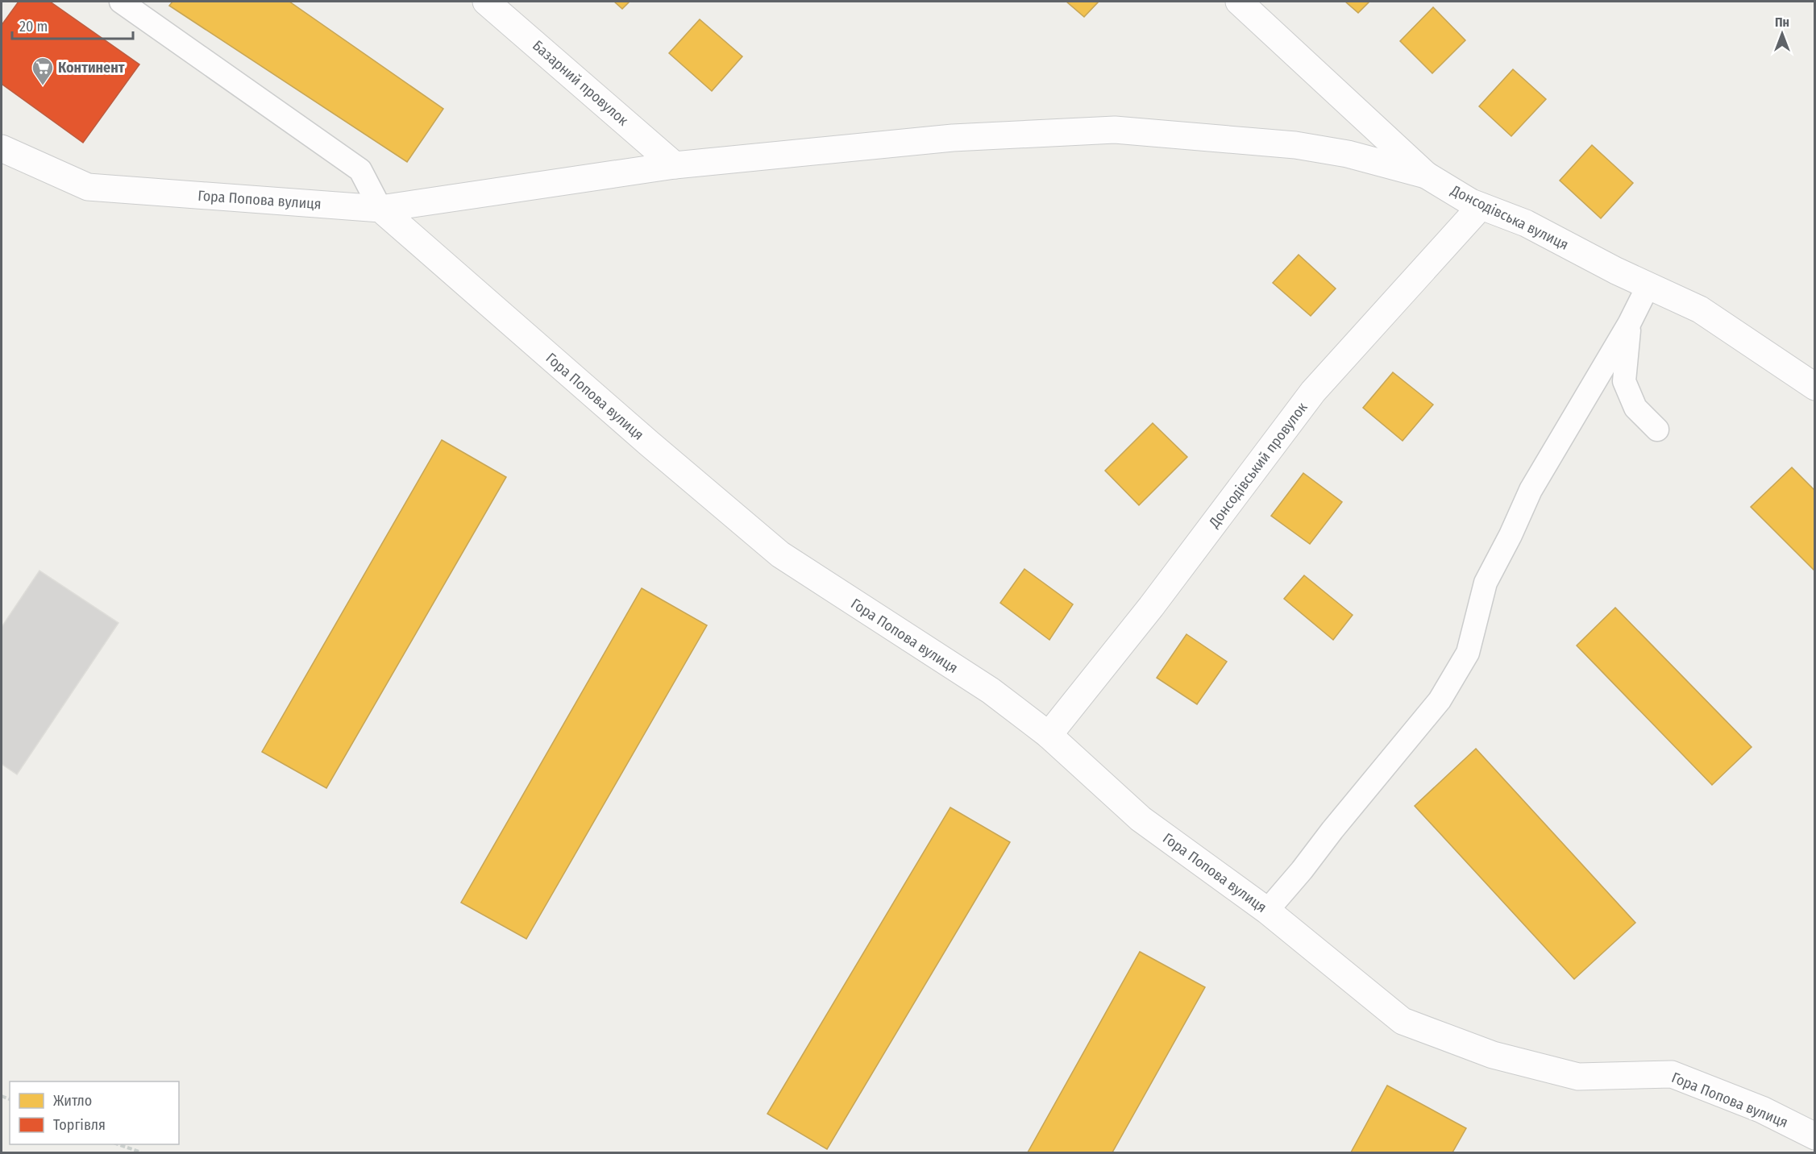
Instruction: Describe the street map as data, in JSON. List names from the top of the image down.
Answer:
{
  "streets": {
    "street": [
      "Базарний провулок",
      "Гора Попова вулиця",
      "Донсодівська вулиця",
      "Донсодівський провулок"
    ]
  },
  "crossings": [
    ["Гора Попова вулиця", "Донсодівський провулок"],
    ["Донсодівська вулиця", "Донсодівський провулок"]
  ],
  "places": {
    "supermarket": ["Континент"]
  },
  "legend": ["Житло", "Торгівля"],
  "scale_bar": "20 m",
  "north": "top"
}
